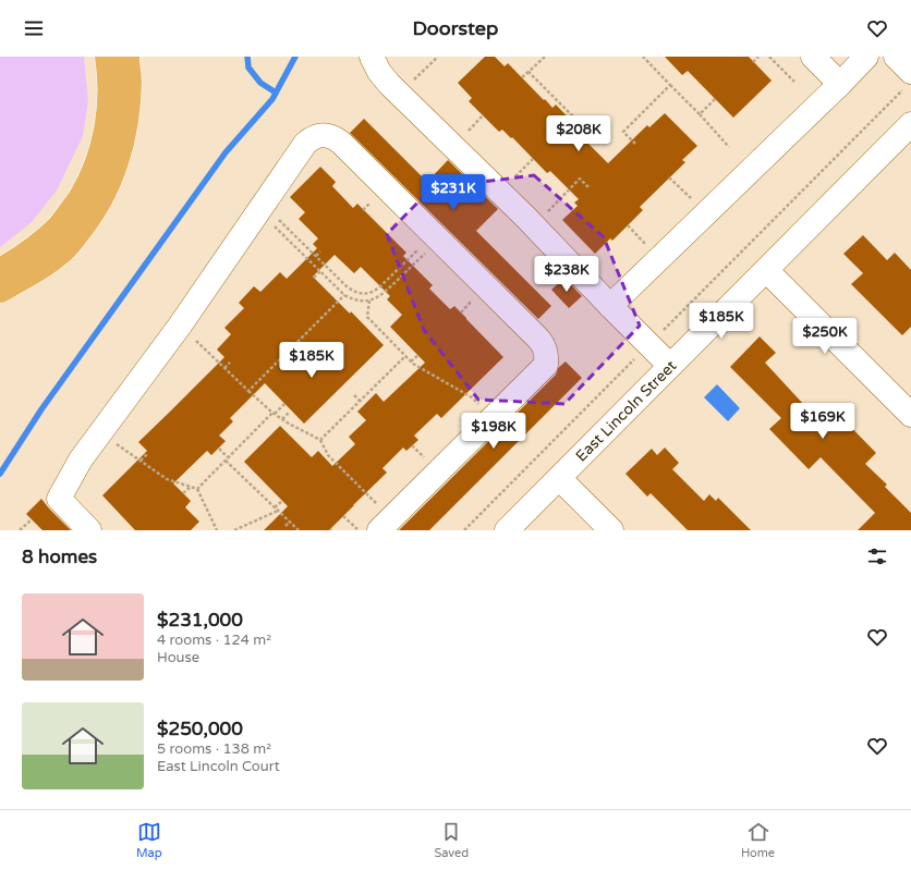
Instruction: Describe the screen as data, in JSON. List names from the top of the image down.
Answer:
{
  "streets": {
    "street": ["East Lincoln Street"]
  },
  "page": {
    "header": "Doorstep",
    "price": [
      "$208K",
      "$231K",
      "$238K",
      "$185K",
      "$250K",
      "$185K",
      "$169K",
      "$198K"
    ],
    "heading": "8 homes",
    "list": [
      {
        "name": "$231,000",
        "note": "4 rooms · 124 m² · House"
      },
      {
        "name": "$250,000",
        "note": "5 rooms · 138 m² · East Lincoln Court"
      }
    ],
    "tabs": ["Map", "Saved", "Home"]
  }
}
